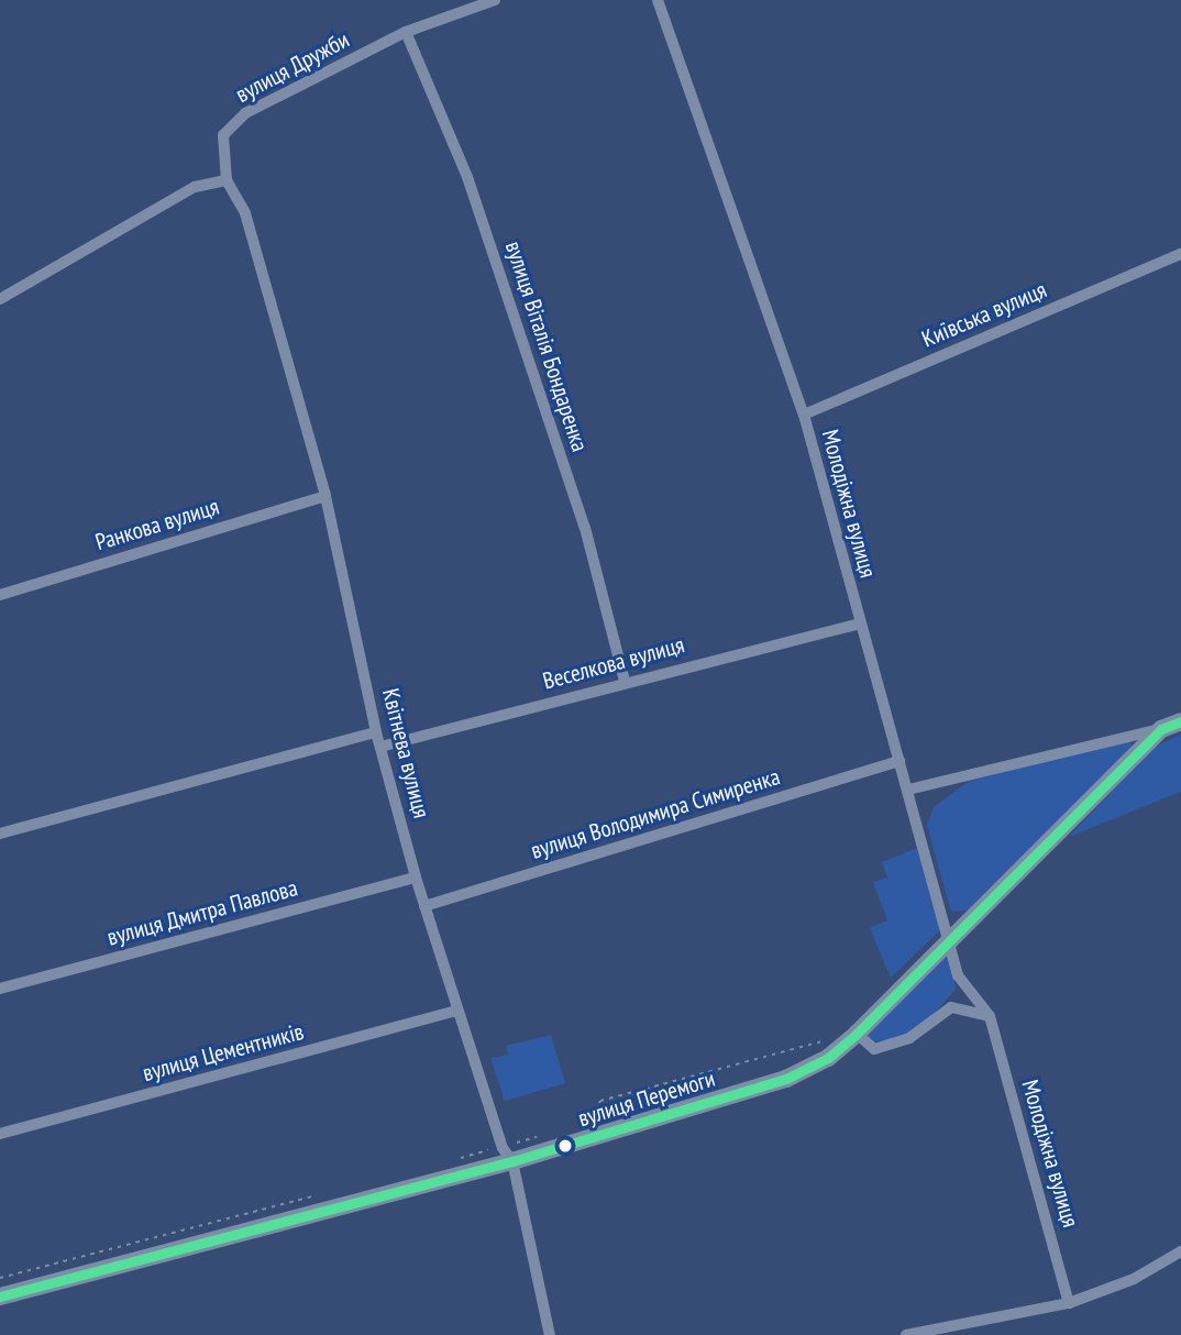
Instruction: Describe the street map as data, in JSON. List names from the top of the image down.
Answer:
{
  "streets": {
    "main road": ["вулиця Перемоги"],
    "street": [
      "вулиця Дружби",
      "Київська вулиця",
      "вулиця Віталія Бондаренка",
      "Молодіжна вулиця",
      "Ранкова вулиця",
      "Веселкова вулиця",
      "Квітнева вулиця",
      "вулиця Володимира Симиренка",
      "вулиця Дмитра Павлова",
      "вулиця Цементників"
    ]
  },
  "crossings": [
    ["вулиця Дружби", "вулиця Віталія Бондаренка"],
    ["вулиця Дружби", "Квітнева вулиця"],
    ["Київська вулиця", "Молодіжна вулиця"],
    ["вулиця Віталія Бондаренка", "Веселкова вулиця"],
    ["Молодіжна вулиця", "Веселкова вулиця"],
    ["Молодіжна вулиця", "вулиця Володимира Симиренка"],
    ["Молодіжна вулиця", "вулиця Перемоги"],
    ["Ранкова вулиця", "Квітнева вулиця"],
    ["Веселкова вулиця", "Квітнева вулиця"],
    ["Квітнева вулиця", "вулиця Володимира Симиренка"],
    ["Квітнева вулиця", "вулиця Дмитра Павлова"],
    ["Квітнева вулиця", "вулиця Цементників"],
    ["Квітнева вулиця", "вулиця Перемоги"]
  ]
}
